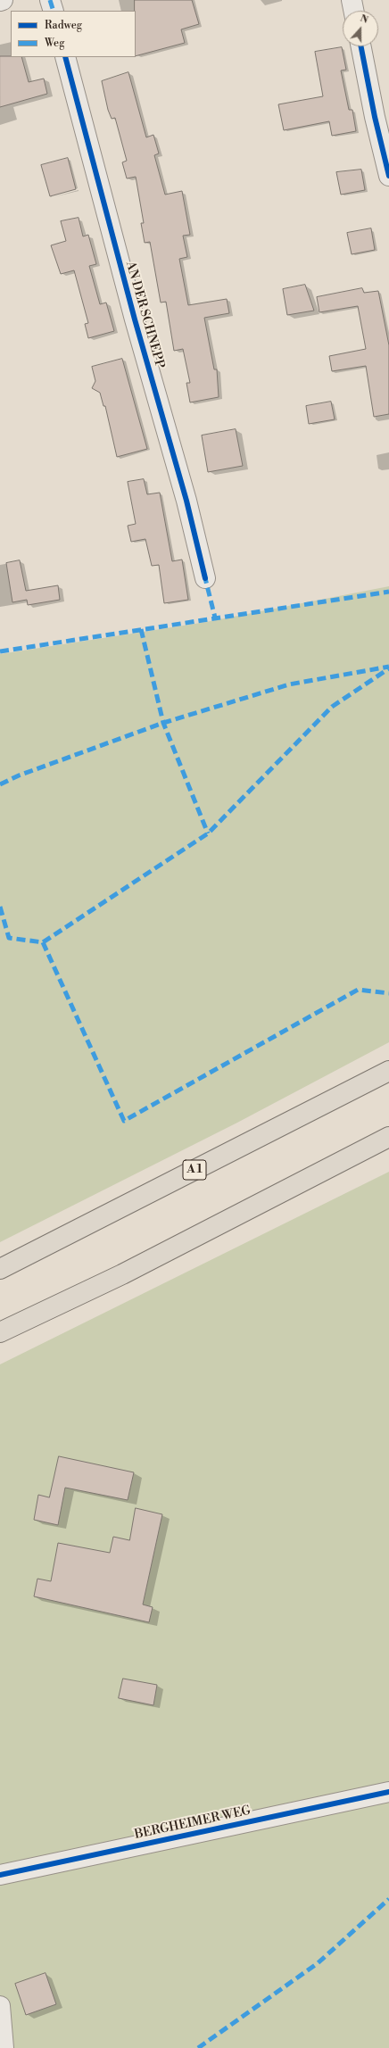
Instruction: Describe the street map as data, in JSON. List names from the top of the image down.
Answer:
{
  "streets": {
    "highway": ["A 1"],
    "street": ["AN DER SCHNEPP", "BERGHEIMER WEG"]
  },
  "legend": ["Radweg", "Weg"],
  "north": "top"
}
